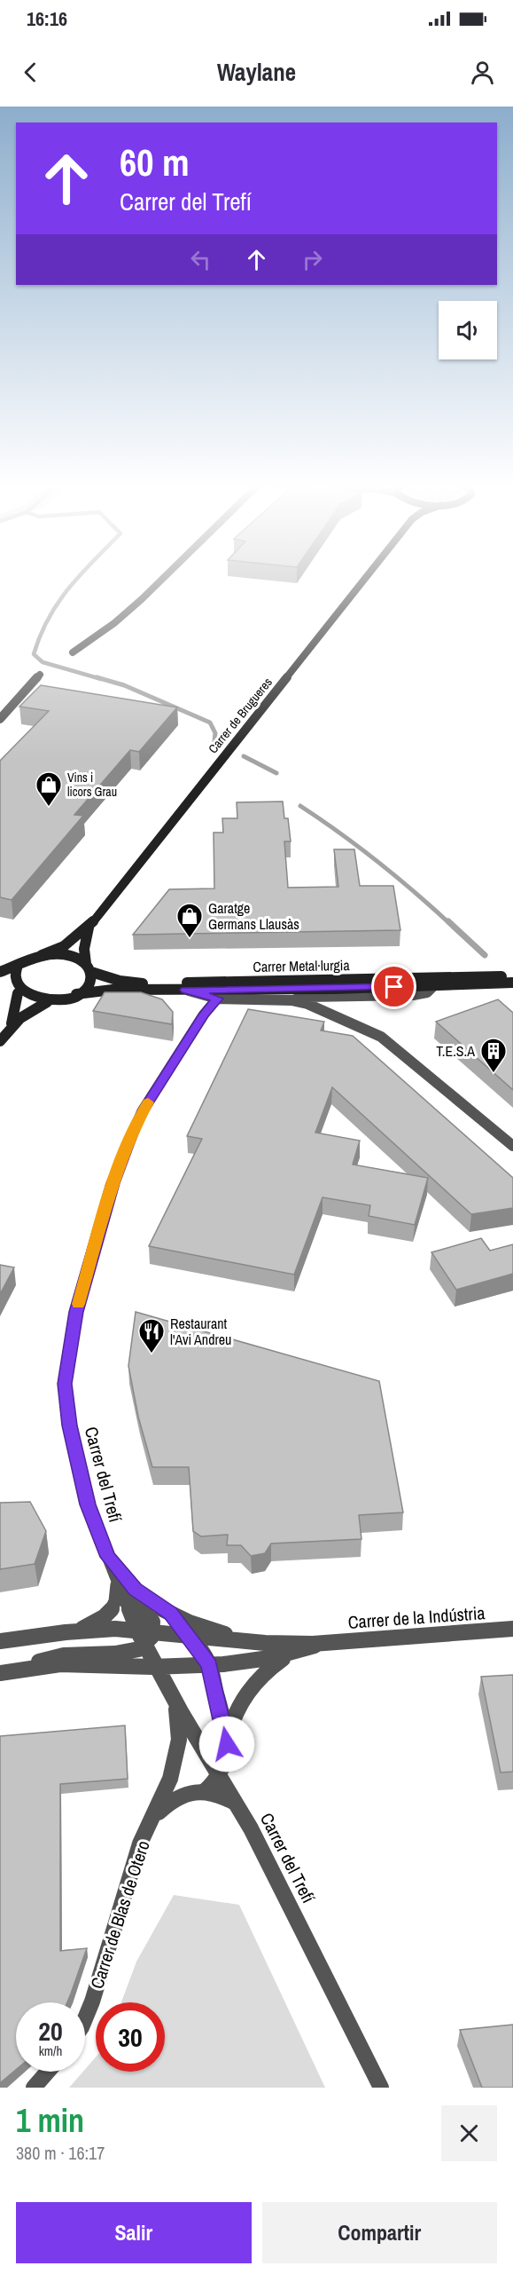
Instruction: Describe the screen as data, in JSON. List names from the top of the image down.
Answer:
{
  "streets": {
    "main road": ["Carrer de Brugueres", "Carrer Metal·lurgia"],
    "street": ["Carrer del Trefí", "Carrer de la Indústria", "Carrer de Blas de Otero"]
  },
  "crossings": [
    ["Carrer de Brugueres", "Carrer Metal·lurgia"],
    ["Carrer del Trefí", "Carrer de la Indústria"],
    ["Carrer del Trefí", "Carrer de Blas de Otero"]
  ],
  "places": {
    "shop": ["Vins i licors Grau", "Garatge Germans Llausàs"],
    "building": ["T.E.S.A"],
    "restaurant": ["Restaurant l'Avi Andreu"]
  },
  "page": {
    "status": "16:16",
    "header": "Waylane",
    "turn": ["60 m", "Carrer del Trefí"],
    "speed": "20 km/h",
    "limit": "30",
    "heading": ["1 min", "380 m · 16:17"],
    "buttons": ["Salir", "Compartir"]
  }
}
